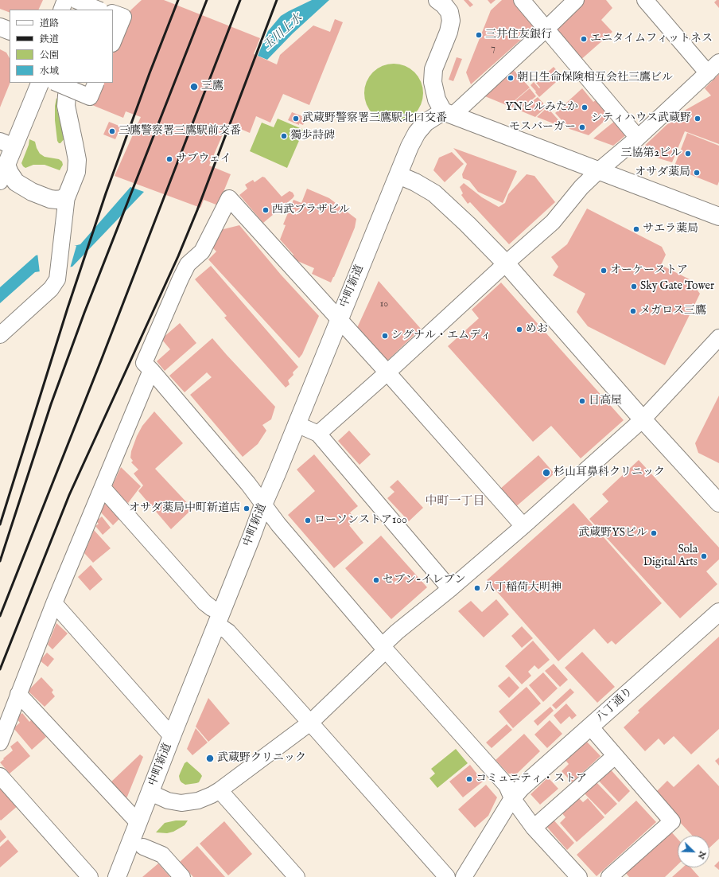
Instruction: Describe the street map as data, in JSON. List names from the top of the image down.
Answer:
{
  "streets": {
    "street": ["中町新道", "八丁通り"]
  },
  "districts": ["中町一丁目"],
  "water": ["玉川上水"],
  "places": [
    "三井住友銀行",
    "エニタイムフィットネス",
    "朝日生命保険相互会社三鷹ビル",
    "三鷹",
    "YNビルみたか",
    "武蔵野警察署三鷹駅北口交番",
    "シティハウス武蔵野",
    "モスバーガー",
    "三鷹警察署三鷹駅前交番",
    "獨歩詩碑",
    "三協第2ビル",
    "サブウェイ",
    "オサダ薬局",
    "西武プラザビル",
    "サエラ薬局",
    "オーケーストア",
    "Sky Gate Tower",
    "メガロス三鷹",
    "めお",
    "シグナル・エムディ",
    "日高屋",
    "杉山耳鼻科クリニック",
    "オサダ薬局中町新道店",
    "ローソンストア100",
    "武蔵野YSビル",
    "Sola Digital Arts",
    "セブン-イレブン",
    "八丁稲荷大明神",
    "武蔵野クリニック",
    "コミュニティ・ストア"
  ],
  "house_numbers": ["7", "10"],
  "legend": [
    "道路",
    "鉄道",
    "公園",
    "水域"
  ],
  "north": "bottom right"
}
